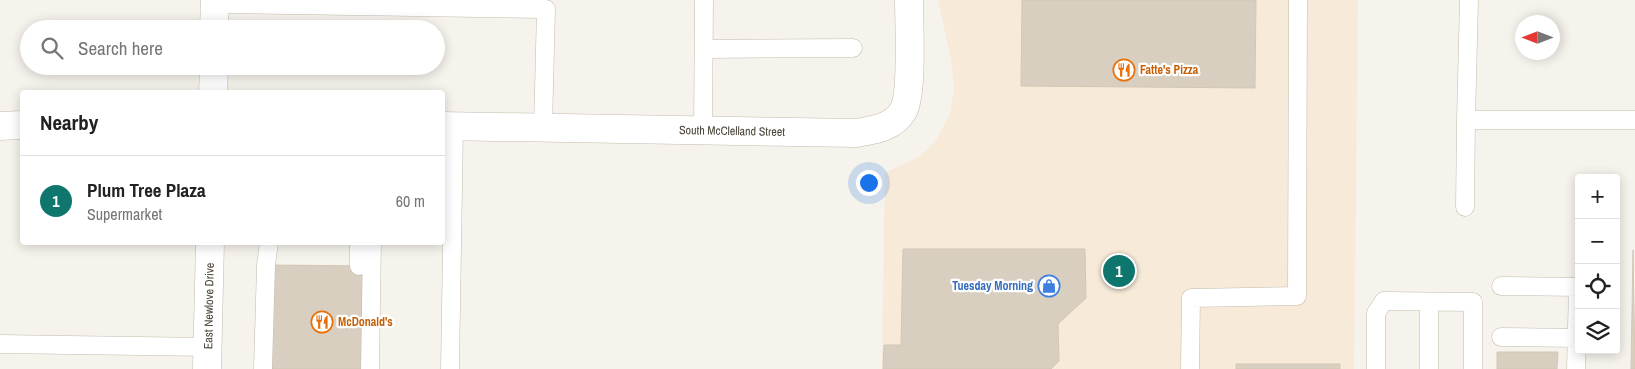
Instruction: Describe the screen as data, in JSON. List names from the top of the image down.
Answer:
{
  "streets": {
    "street": ["South McClelland Street", "East Newlove Drive"]
  },
  "places": {
    "restaurant": ["Fatte's Pizza", "McDonald's"],
    "shop": ["Tuesday Morning"]
  },
  "north": "left",
  "page": {
    "search": "Search here",
    "heading": "Nearby",
    "list": [
      {
        "mark": "1",
        "name": "Plum Tree Plaza",
        "note": "Supermarket",
        "value": "60 m"
      }
    ],
    "map_buttons": ["+", "−"],
    "pins": "1"
  }
}
